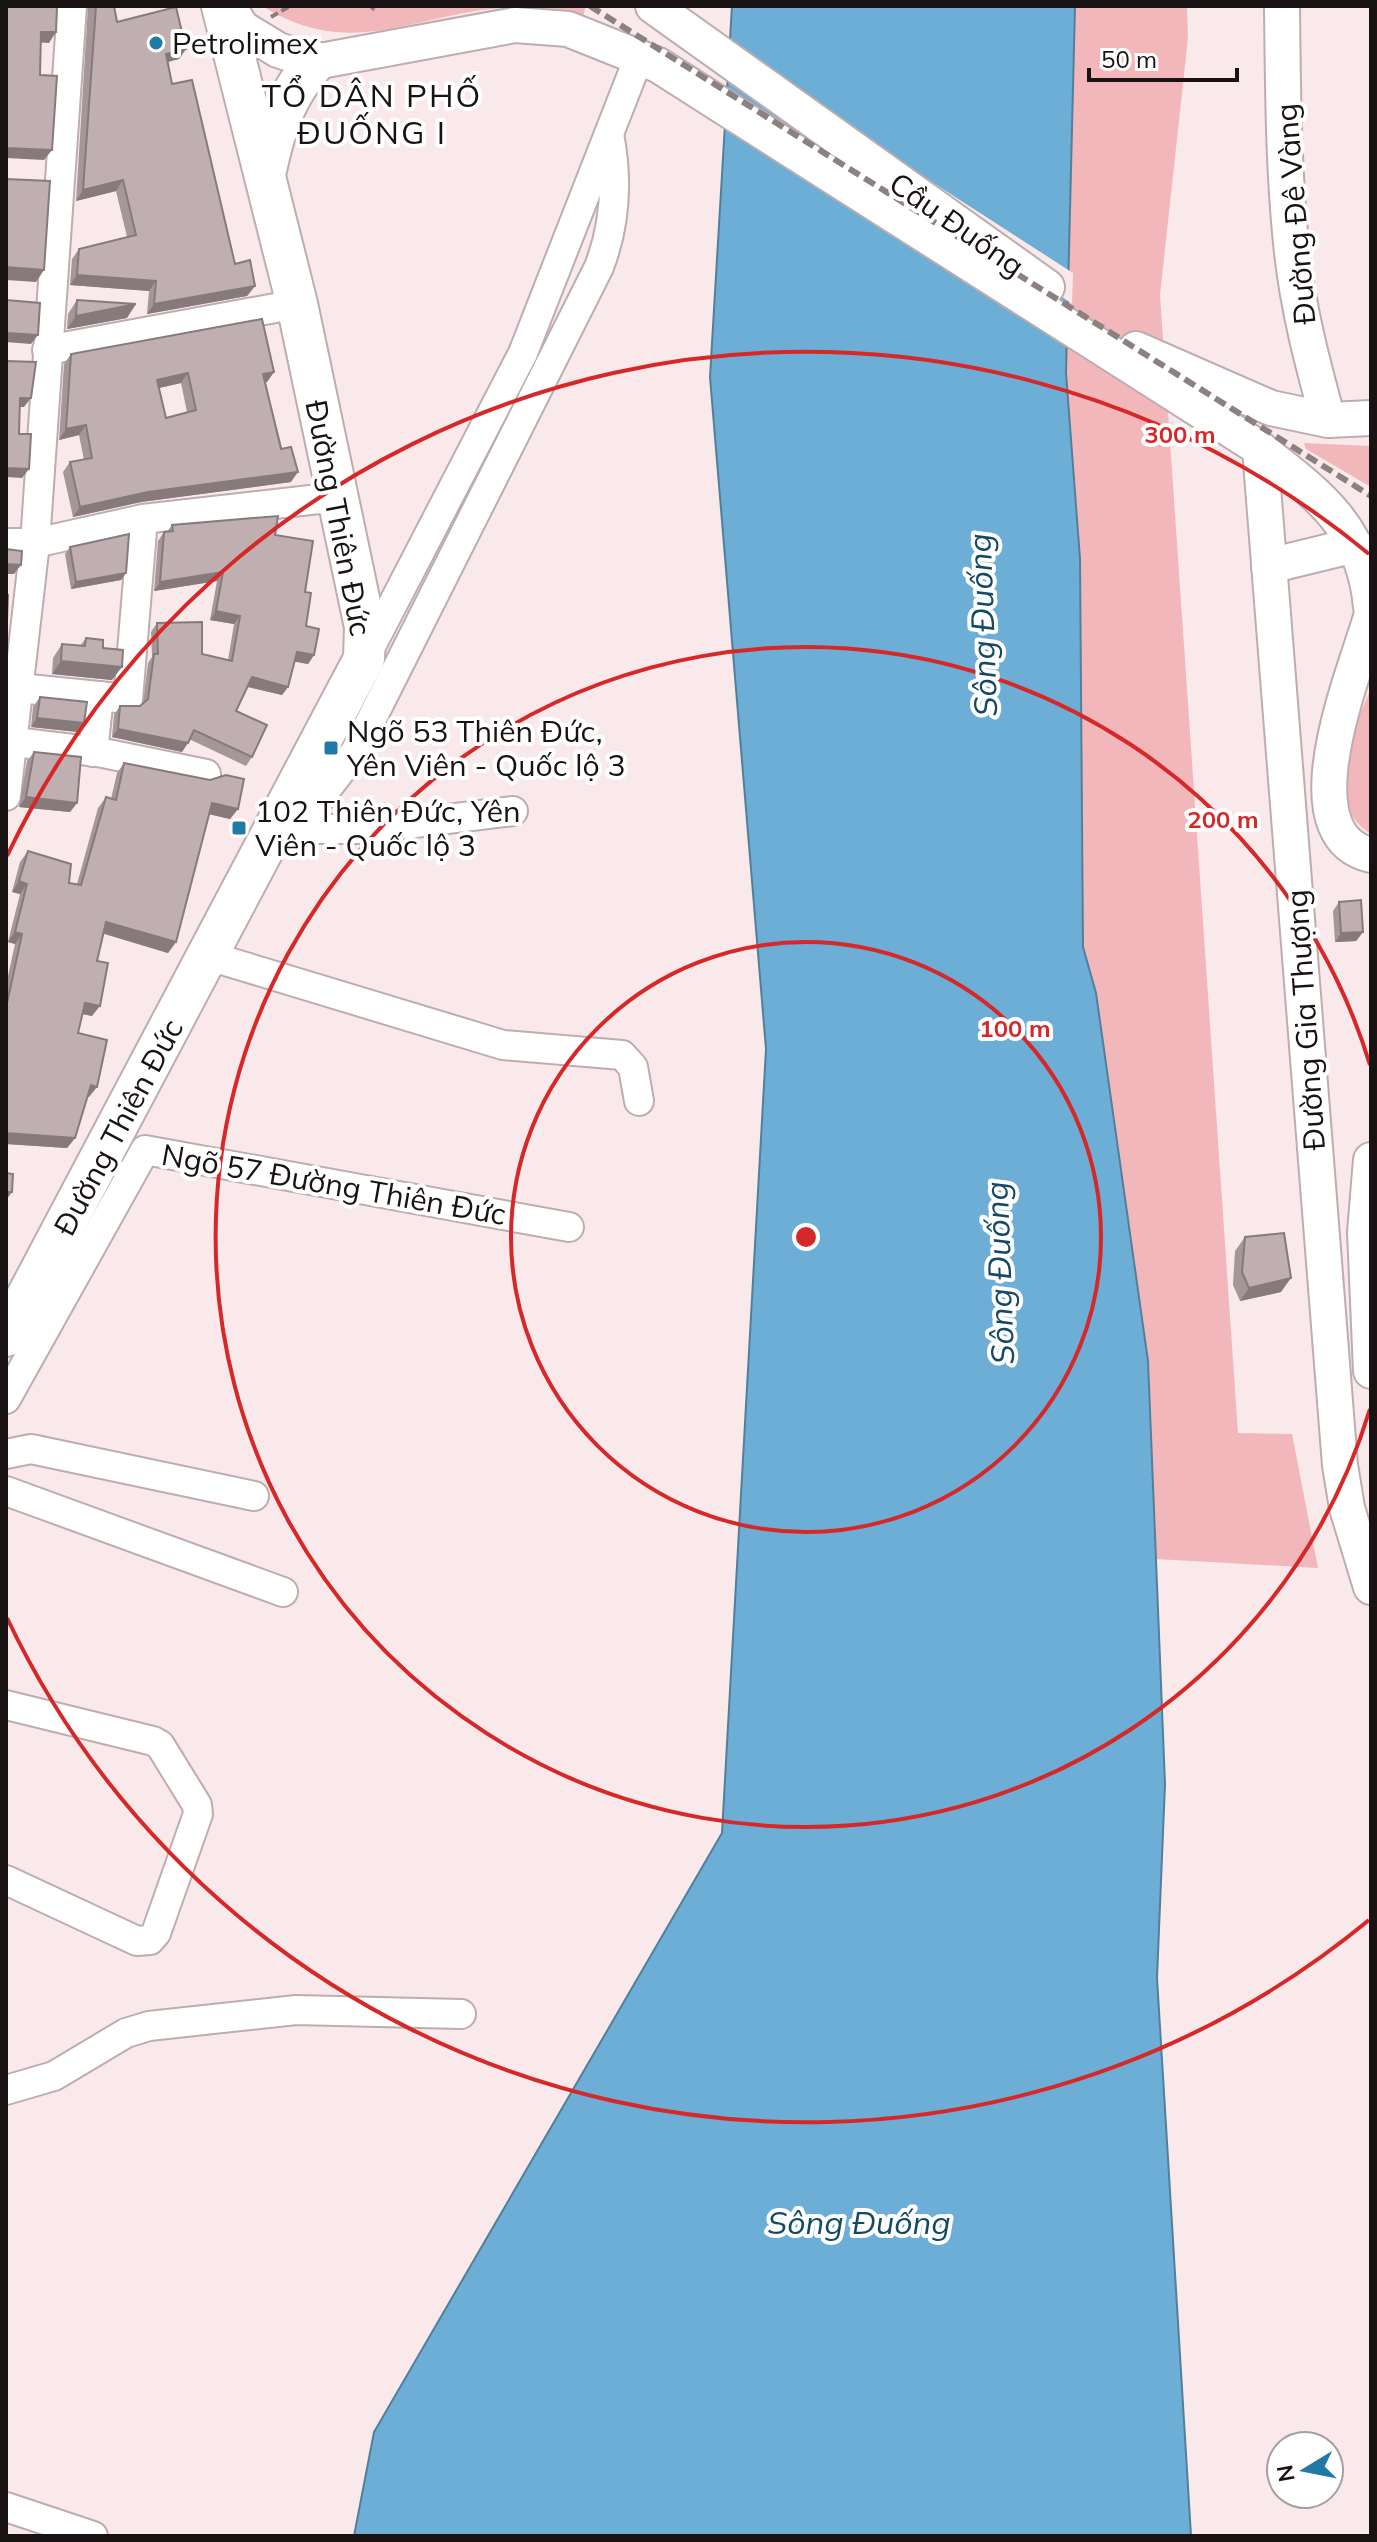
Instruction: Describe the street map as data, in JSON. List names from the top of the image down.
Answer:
{
  "streets": {
    "highway": ["Đường Thiên Đức"],
    "main road": ["Đường Đê Vàng", "Cầu Đuống", "Đường Gia Thượng"],
    "street": ["Ngõ 57 Đường Thiên Đức"]
  },
  "crossings": [
    ["Đường Đê Vàng", "Cầu Đuống"],
    ["Cầu Đuống", "Đường Gia Thượng"]
  ],
  "districts": ["TỔ DÂN PHỐ ĐUỐNG I"],
  "water": ["Sông Đuống"],
  "places": {
    "other": ["Petrolimex"],
    "transit": ["Ngõ 53 Thiên Đức, Yên Viên - Quốc lộ 3", "102 Thiên Đức, Yên Viên - Quốc lộ 3"]
  },
  "scale_bar": "50 m",
  "north": "left",
  "rings": ["300 m", "200 m", "100 m"]
}
